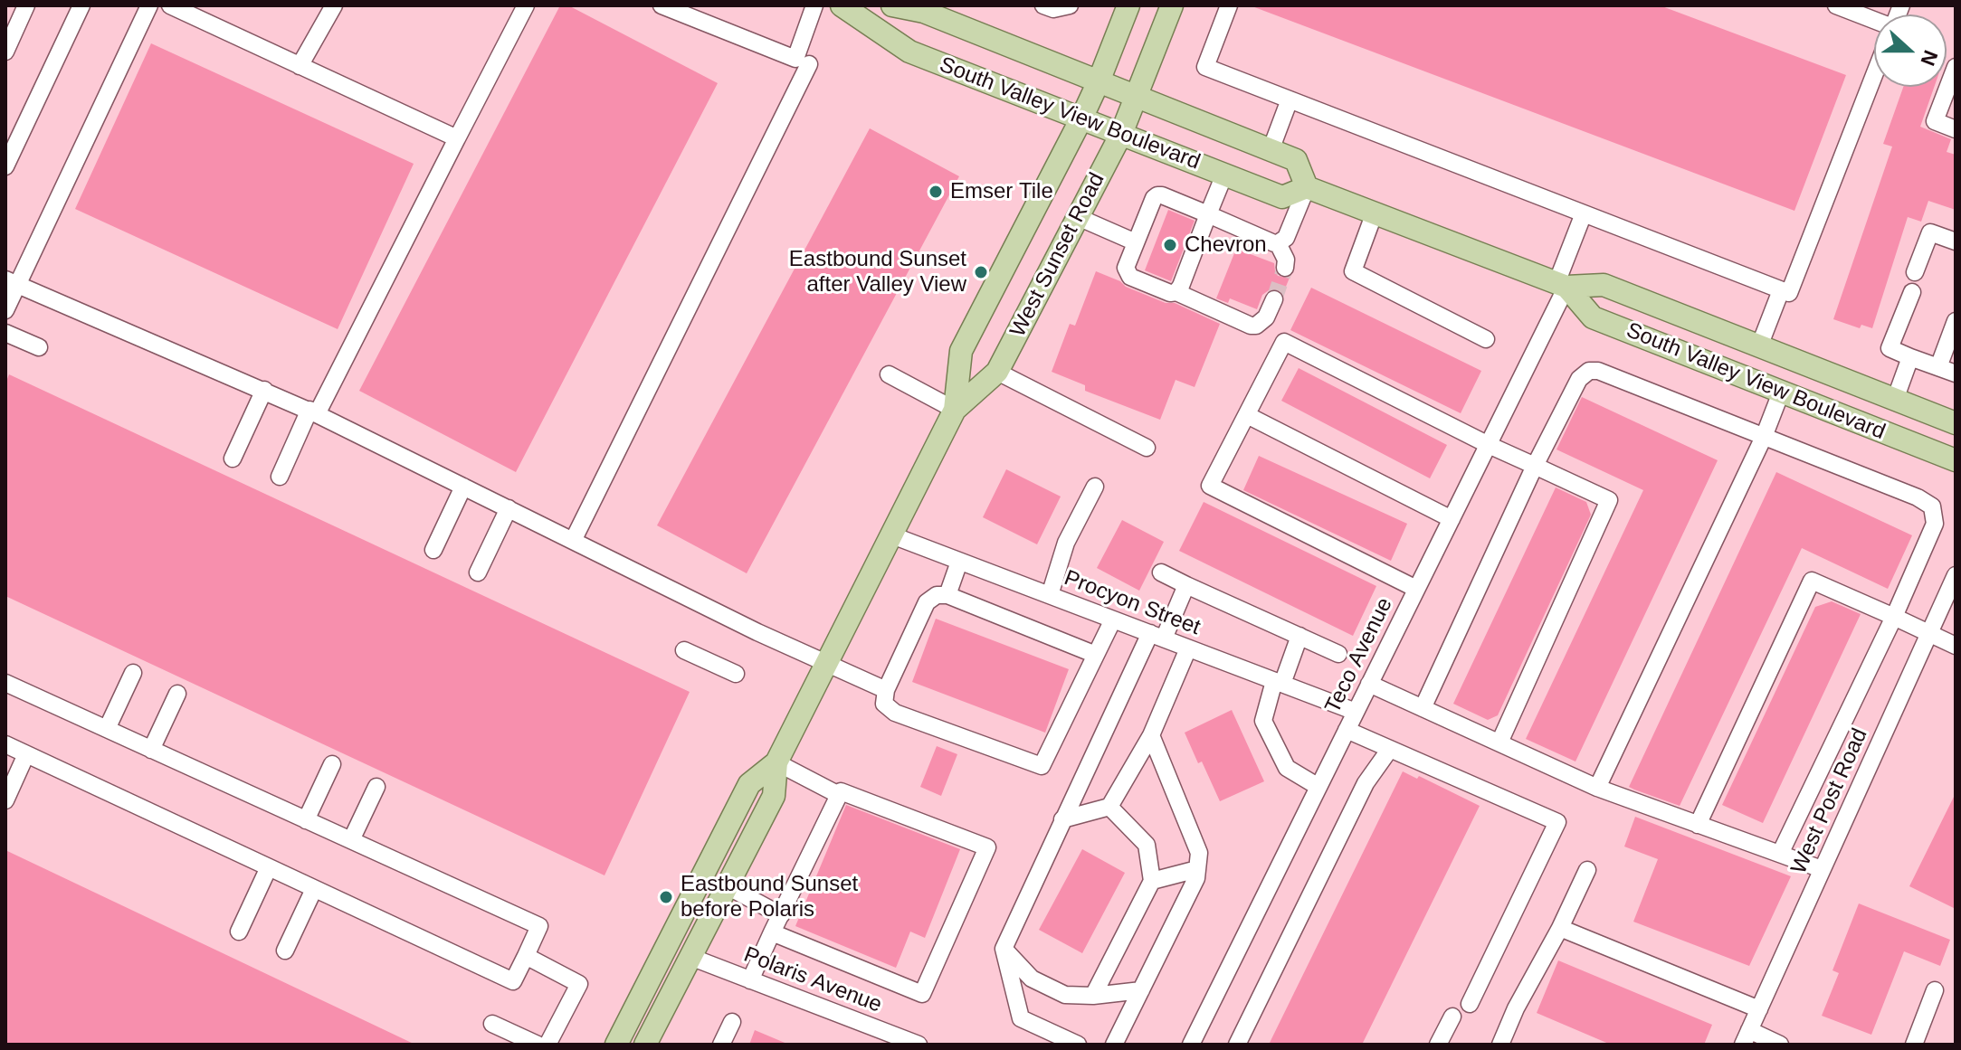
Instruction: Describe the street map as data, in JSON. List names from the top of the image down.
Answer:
{
  "streets": {
    "main road": ["South Valley View Boulevard", "West Sunset Road"],
    "street": [
      "Procyon Street",
      "Teco Avenue",
      "West Post Road",
      "Polaris Avenue"
    ]
  },
  "crossings": [
    ["South Valley View Boulevard", "West Sunset Road"],
    ["South Valley View Boulevard", "Teco Avenue"],
    ["West Sunset Road", "Procyon Street"],
    ["West Sunset Road", "Polaris Avenue"],
    ["Procyon Street", "Teco Avenue"]
  ],
  "places": [
    "Emser Tile",
    "Chevron",
    "Eastbound Sunset after Valley View",
    "Eastbound Sunset before Polaris"
  ],
  "north": "right"
}
